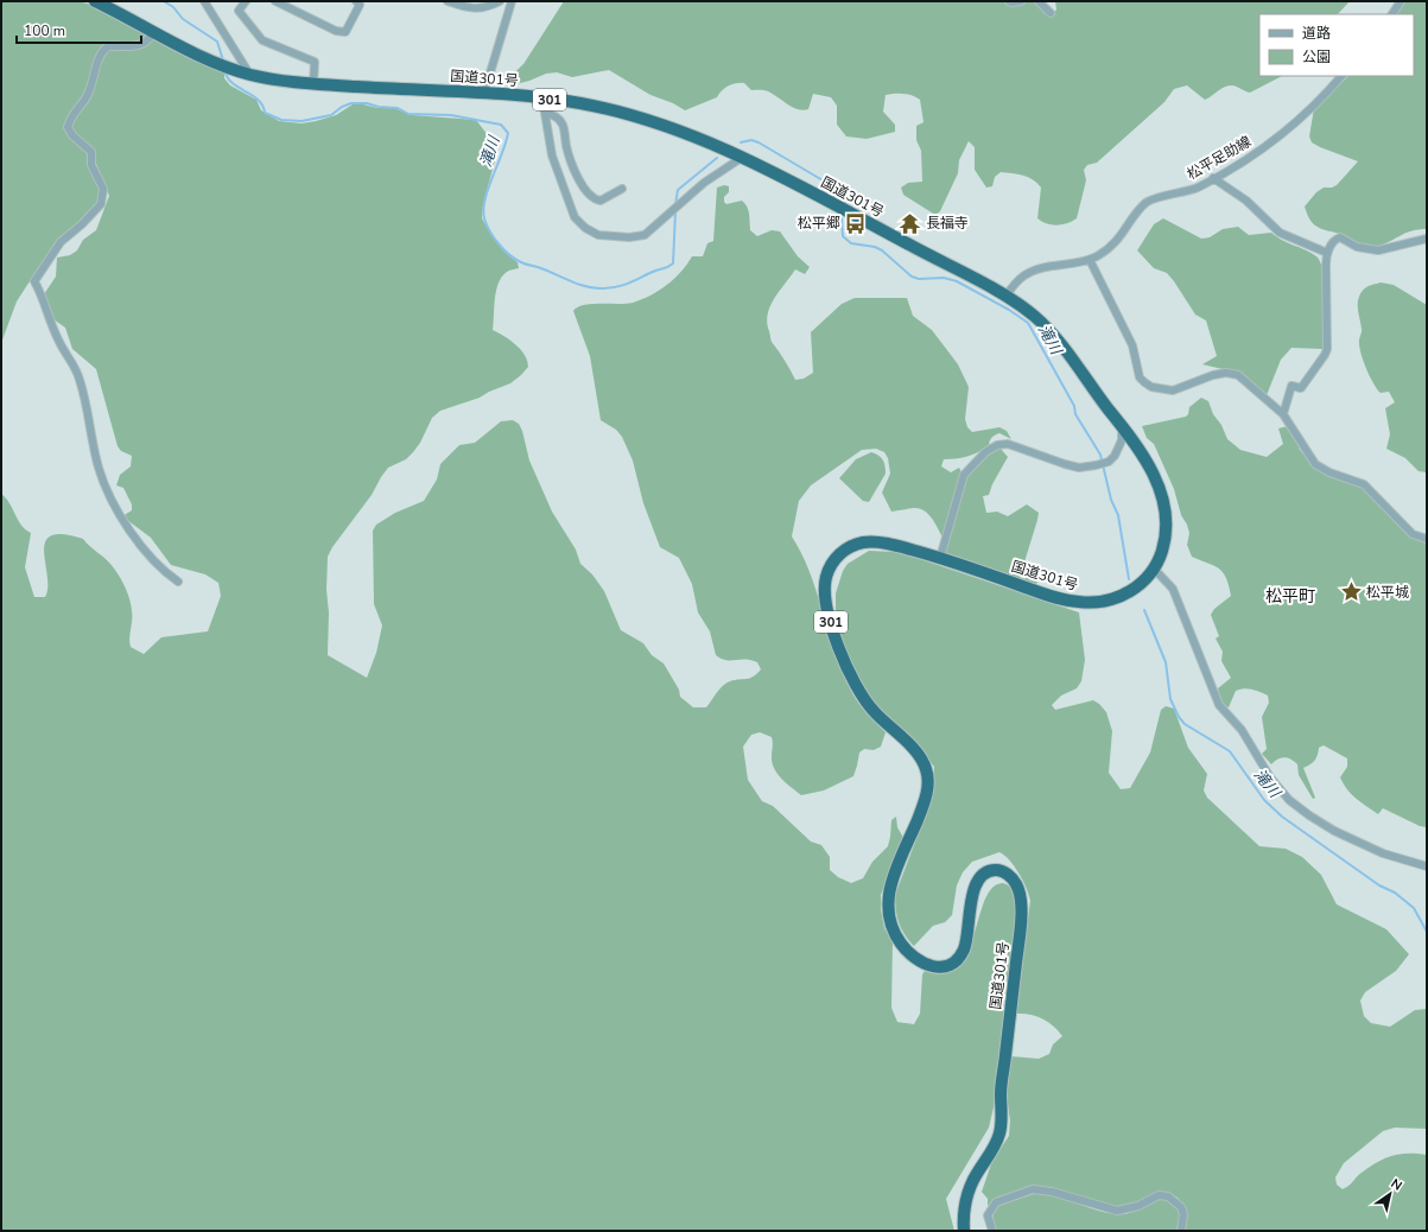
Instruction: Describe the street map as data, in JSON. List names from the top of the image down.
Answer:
{
  "streets": {
    "highway": ["国道301号", "301"],
    "street": ["松平足助線"]
  },
  "crossings": [
    ["国道301号", "松平足助線"]
  ],
  "districts": ["松平町"],
  "water": ["滝川"],
  "places": {
    "bus stop": ["松平郷"],
    "temple": ["長福寺"],
    "place": ["松平城"]
  },
  "legend": ["道路", "公園"],
  "scale_bar": "100 m",
  "north": "top right"
}
